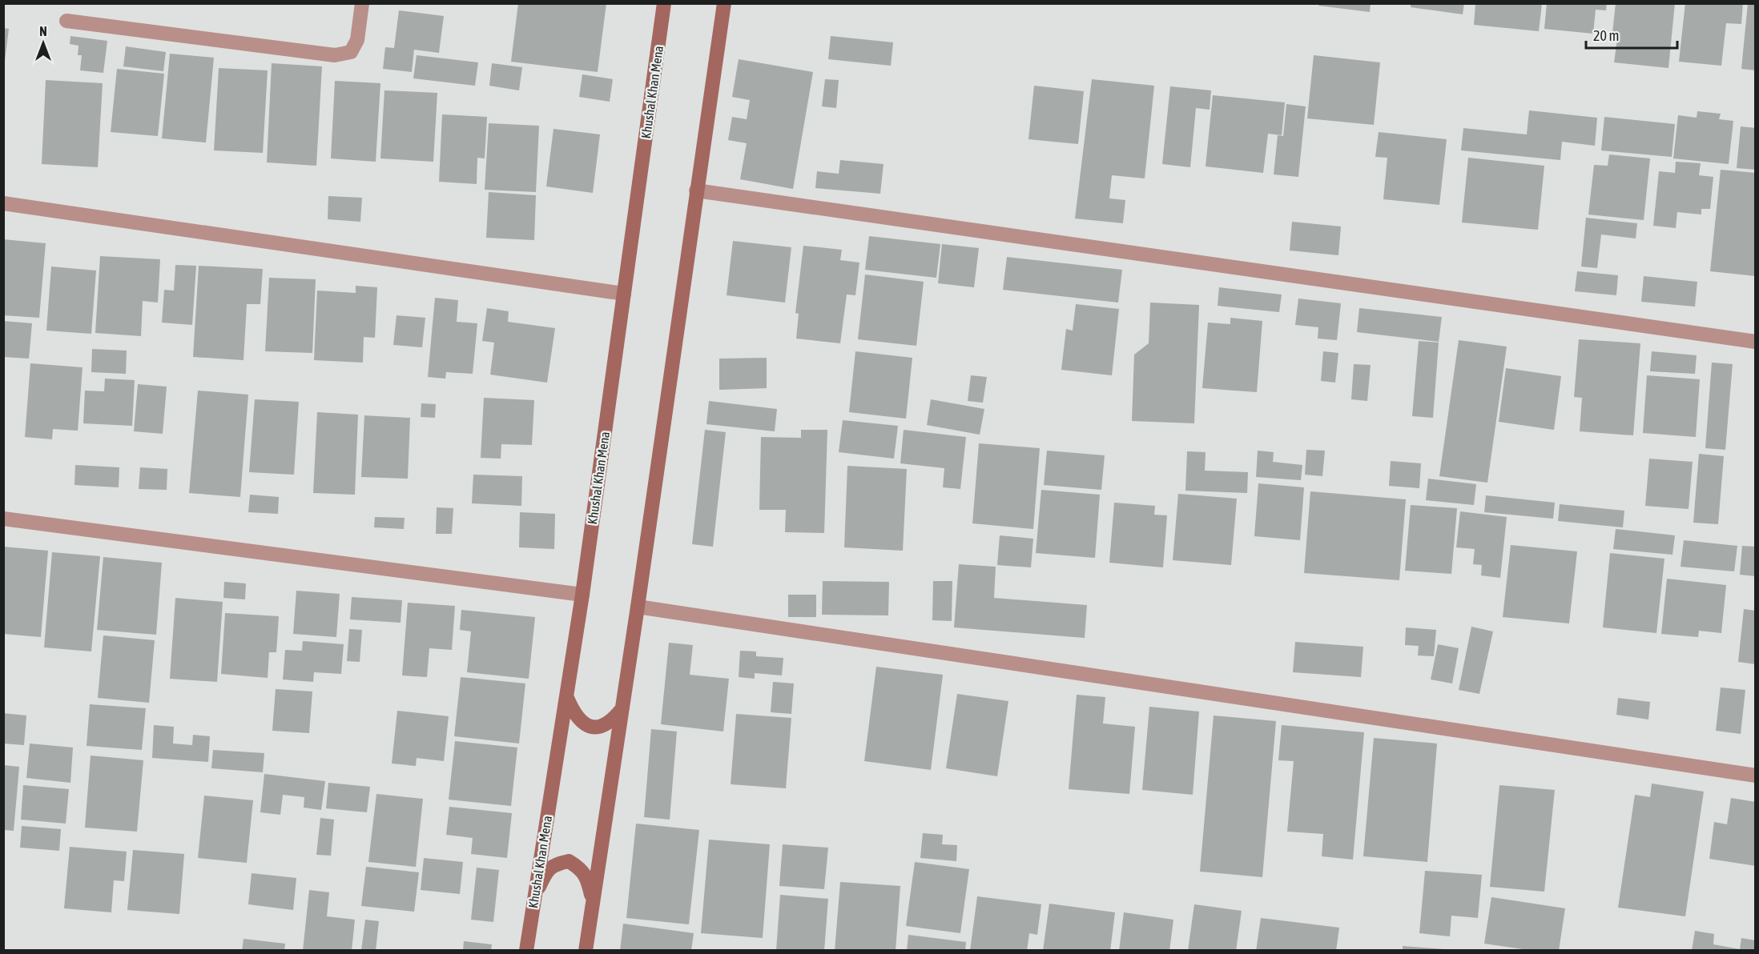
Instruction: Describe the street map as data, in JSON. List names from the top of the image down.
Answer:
{
  "streets": {
    "street": ["Khushal Khan Mena"]
  },
  "scale_bar": "20 m",
  "north": "top"
}
